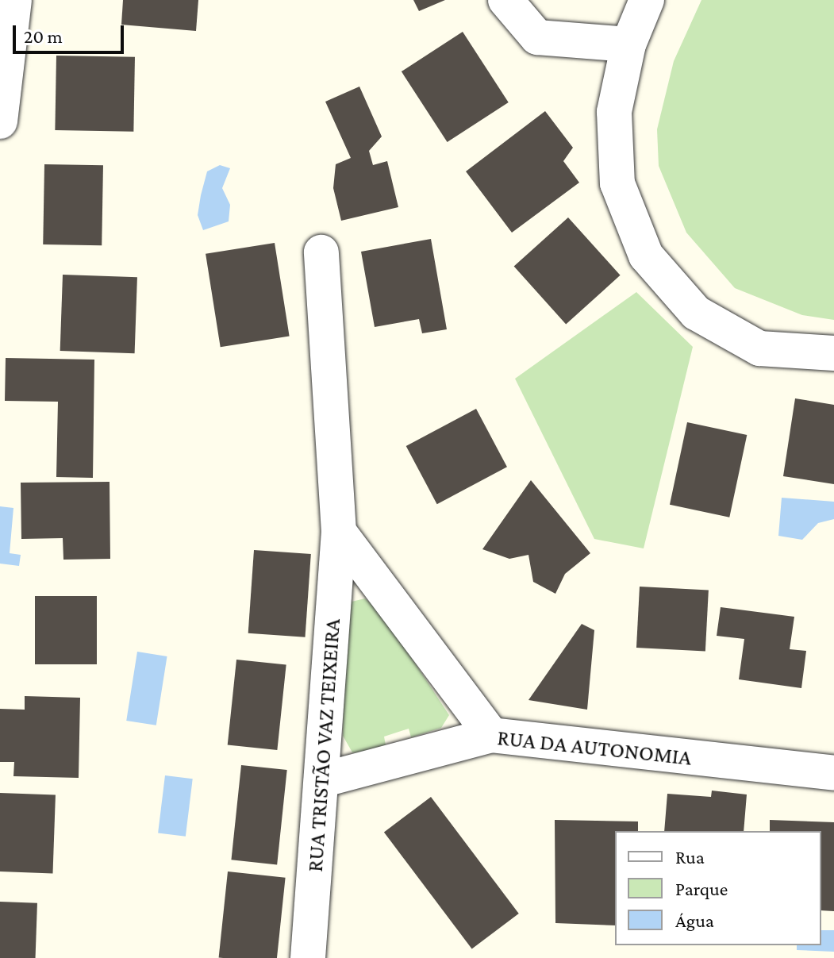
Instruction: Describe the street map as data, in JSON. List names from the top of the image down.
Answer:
{
  "streets": {
    "street": ["RUA TRISTÃO VAZ TEIXEIRA", "RUA DA AUTONOMIA"]
  },
  "crossings": [
    ["RUA TRISTÃO VAZ TEIXEIRA", "RUA DA AUTONOMIA"]
  ],
  "legend": ["Rua", "Parque", "Água"],
  "scale_bar": "20 m"
}
